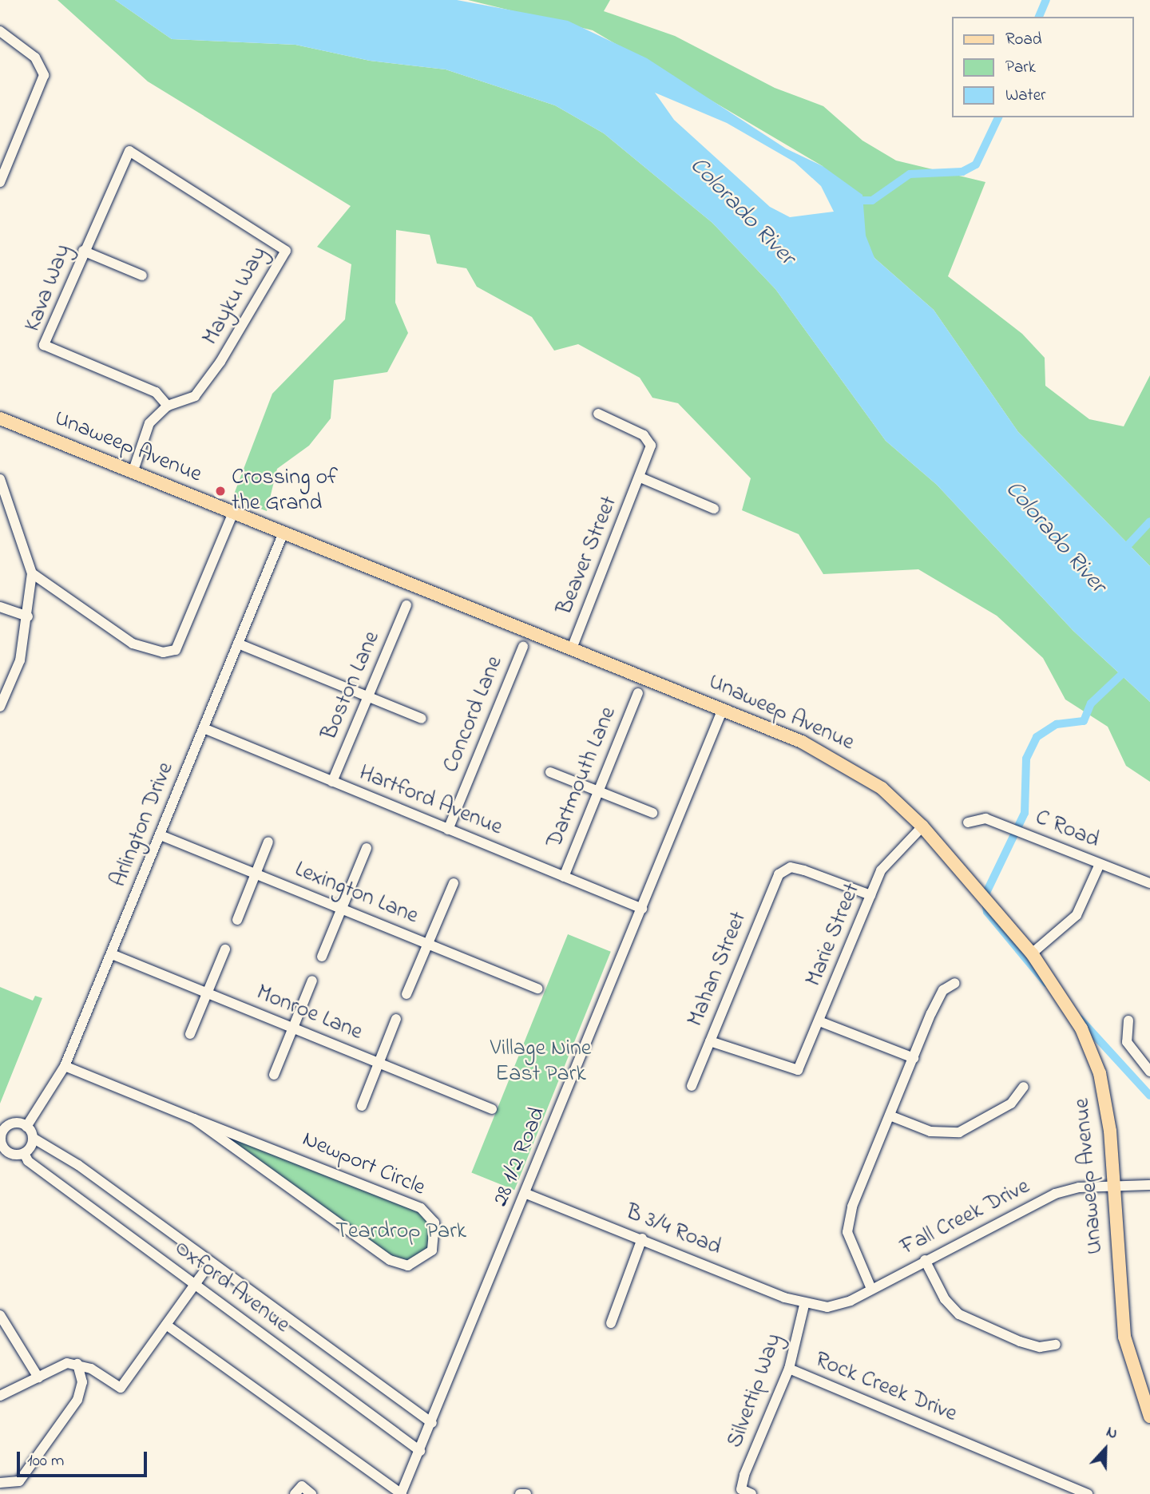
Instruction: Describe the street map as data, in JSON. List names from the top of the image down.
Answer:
{
  "streets": {
    "main road": ["Unaweep Avenue"],
    "street": [
      "Kava Way",
      "Mayku Way",
      "Beaver Street",
      "Boston Lane",
      "Concord Lane",
      "Dartmouth Lane",
      "Hartford Avenue",
      "Arlington Drive",
      "C Road",
      "Lexington Lane",
      "Marie Street",
      "Mahan Street",
      "Monroe Lane",
      "28 1/2 Road",
      "Newport Circle",
      "Fall Creek Drive",
      "B 3/4 Road",
      "Oxford Avenue",
      "Rock Creek Drive",
      "Silvertip Way"
    ]
  },
  "crossings": [
    ["Kava Way", "Mayku Way"],
    ["Mayku Way", "Unaweep Avenue"],
    ["Unaweep Avenue", "Beaver Street"],
    ["Unaweep Avenue", "Arlington Drive"],
    ["Unaweep Avenue", "Marie Street"],
    ["Unaweep Avenue", "28 1/2 Road"],
    ["Unaweep Avenue", "Fall Creek Drive"],
    ["Boston Lane", "Hartford Avenue"],
    ["Concord Lane", "Hartford Avenue"],
    ["Dartmouth Lane", "Hartford Avenue"],
    ["Hartford Avenue", "Arlington Drive"],
    ["Hartford Avenue", "28 1/2 Road"],
    ["Arlington Drive", "Lexington Lane"],
    ["Arlington Drive", "Monroe Lane"],
    ["Arlington Drive", "Newport Circle"],
    ["Arlington Drive", "Oxford Avenue"],
    ["Marie Street", "Mahan Street"],
    ["28 1/2 Road", "B 3/4 Road"],
    ["28 1/2 Road", "Oxford Avenue"],
    ["Fall Creek Drive", "B 3/4 Road"],
    ["Fall Creek Drive", "Silvertip Way"],
    ["B 3/4 Road", "Silvertip Way"],
    ["Rock Creek Drive", "Silvertip Way"]
  ],
  "water": ["Colorado River"],
  "parks": ["Village Nine East Park", "Teardrop Park"],
  "places": ["Crossing of the Grand"],
  "legend": ["Road", "Park", "Water"],
  "scale_bar": "100 m",
  "north": "top"
}
